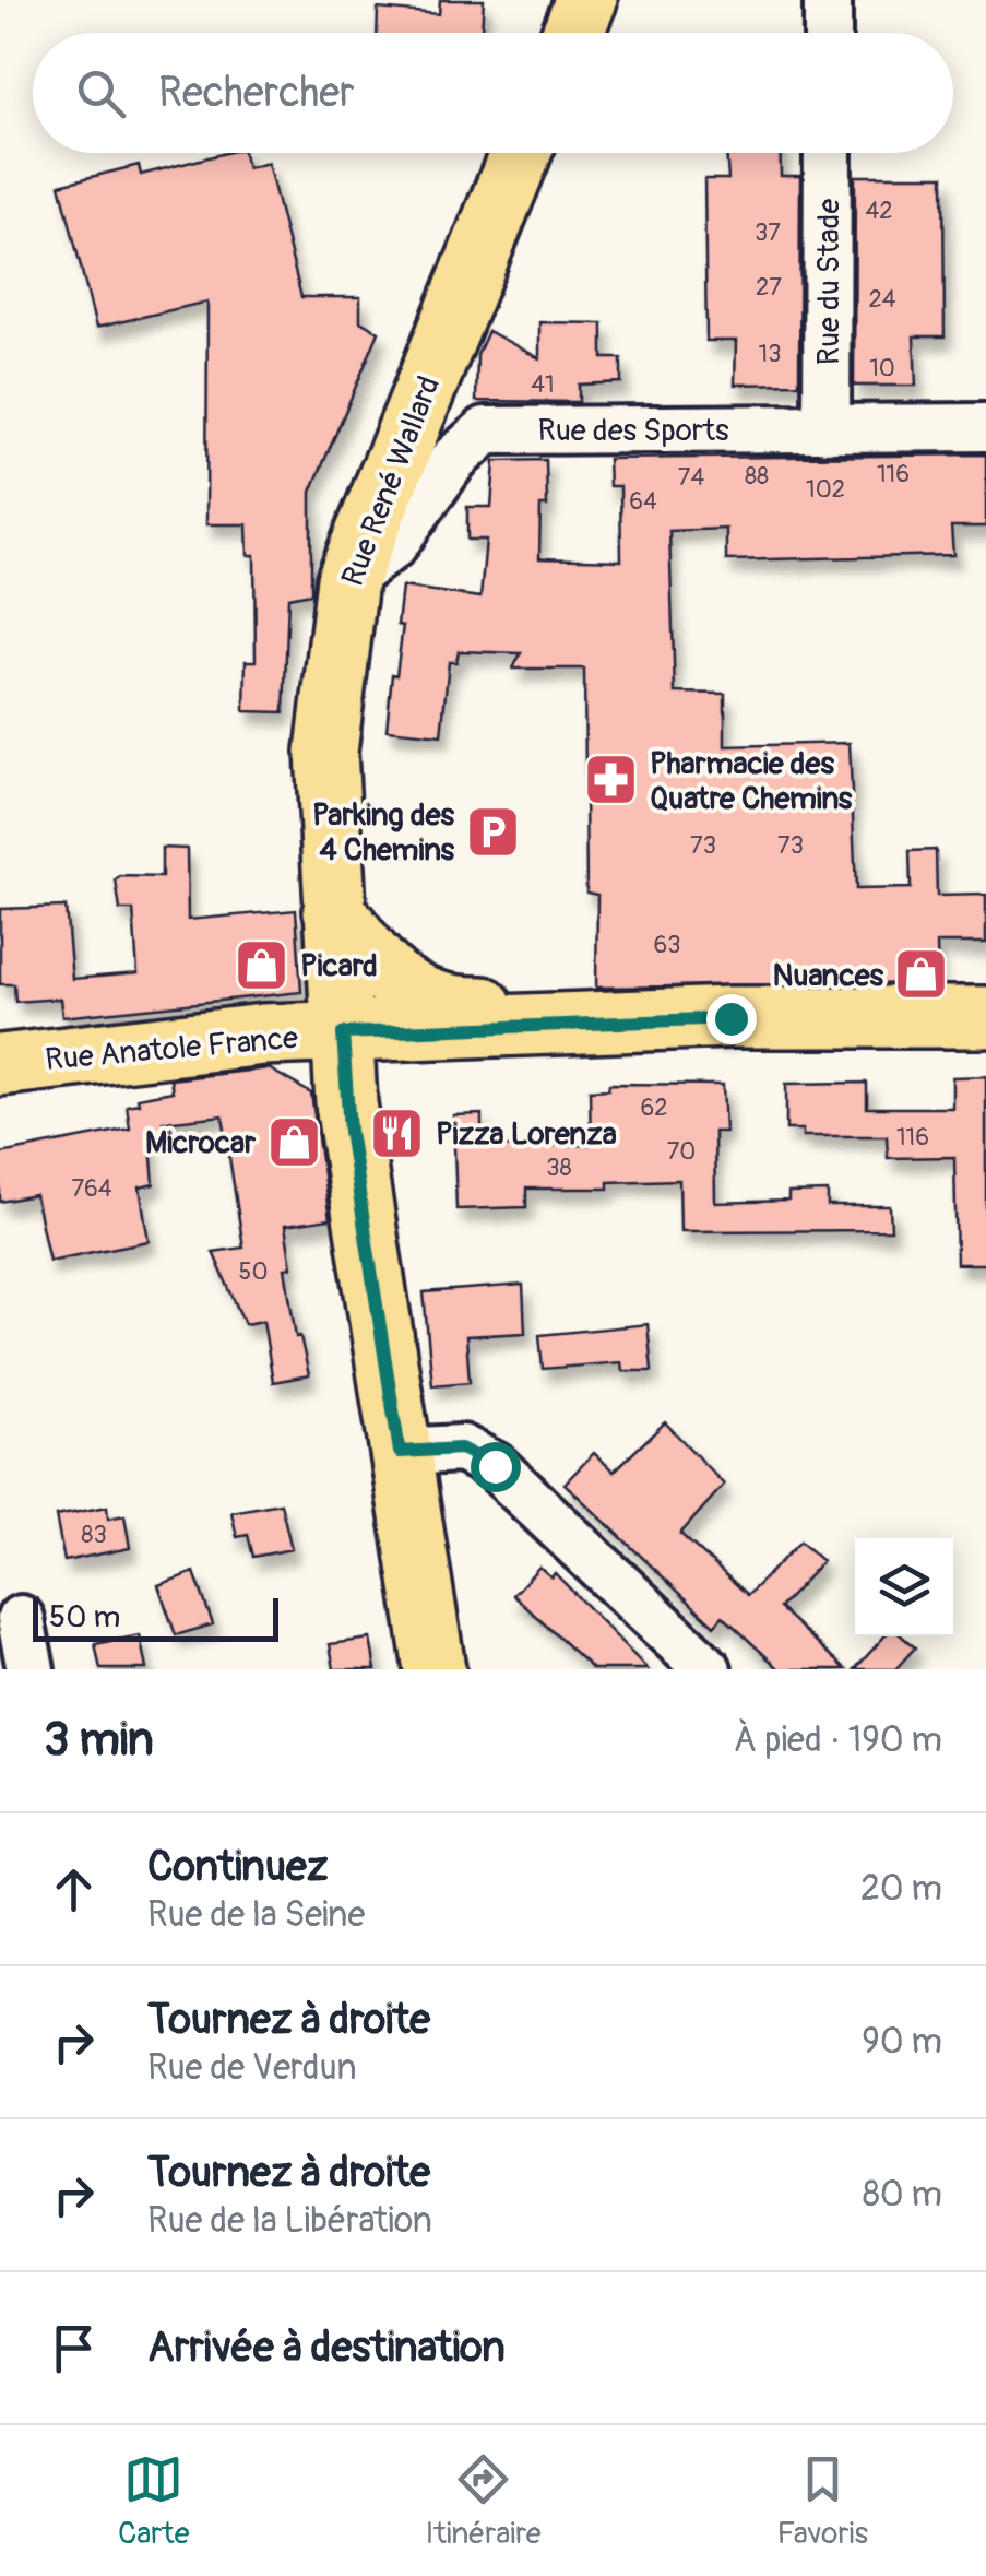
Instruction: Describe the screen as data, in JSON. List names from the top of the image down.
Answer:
{
  "streets": {
    "main road": ["Rue René Wallard", "Rue Anatole France"],
    "street": ["Rue du Stade", "Rue des Sports"]
  },
  "crossings": [
    ["Rue du Stade", "Rue des Sports"],
    ["Rue des Sports", "Rue René Wallard"],
    ["Rue René Wallard", "Rue Anatole France"]
  ],
  "places": {
    "pharmacy": ["Pharmacie des Quatre Chemins"],
    "parking": ["Parking des 4 Chemins"],
    "shop": ["Picard", "Nuances", "Microcar"],
    "restaurant": ["Pizza Lorenza"]
  },
  "house_numbers": [
    "42",
    "37",
    "27",
    "24",
    "13",
    "10",
    "41",
    "116",
    "88",
    "74",
    "102",
    "64",
    "73",
    "73",
    "63",
    "62",
    "116",
    "70",
    "38",
    "764",
    "50",
    "83"
  ],
  "scale_bar": "50 m",
  "page": {
    "search": "Rechercher",
    "scale": "50 m",
    "heading": ["3 min", "À pied · 190 m"],
    "list": [
      ["Continuez", "Rue de la Seine", "20 m"],
      ["Tournez à droite", "Rue de Verdun", "90 m"],
      ["Tournez à droite", "Rue de la Libération", "80 m"],
      "Arrivée à destination"
    ],
    "nav": ["Carte", "Itinéraire", "Favoris"]
  }
}
